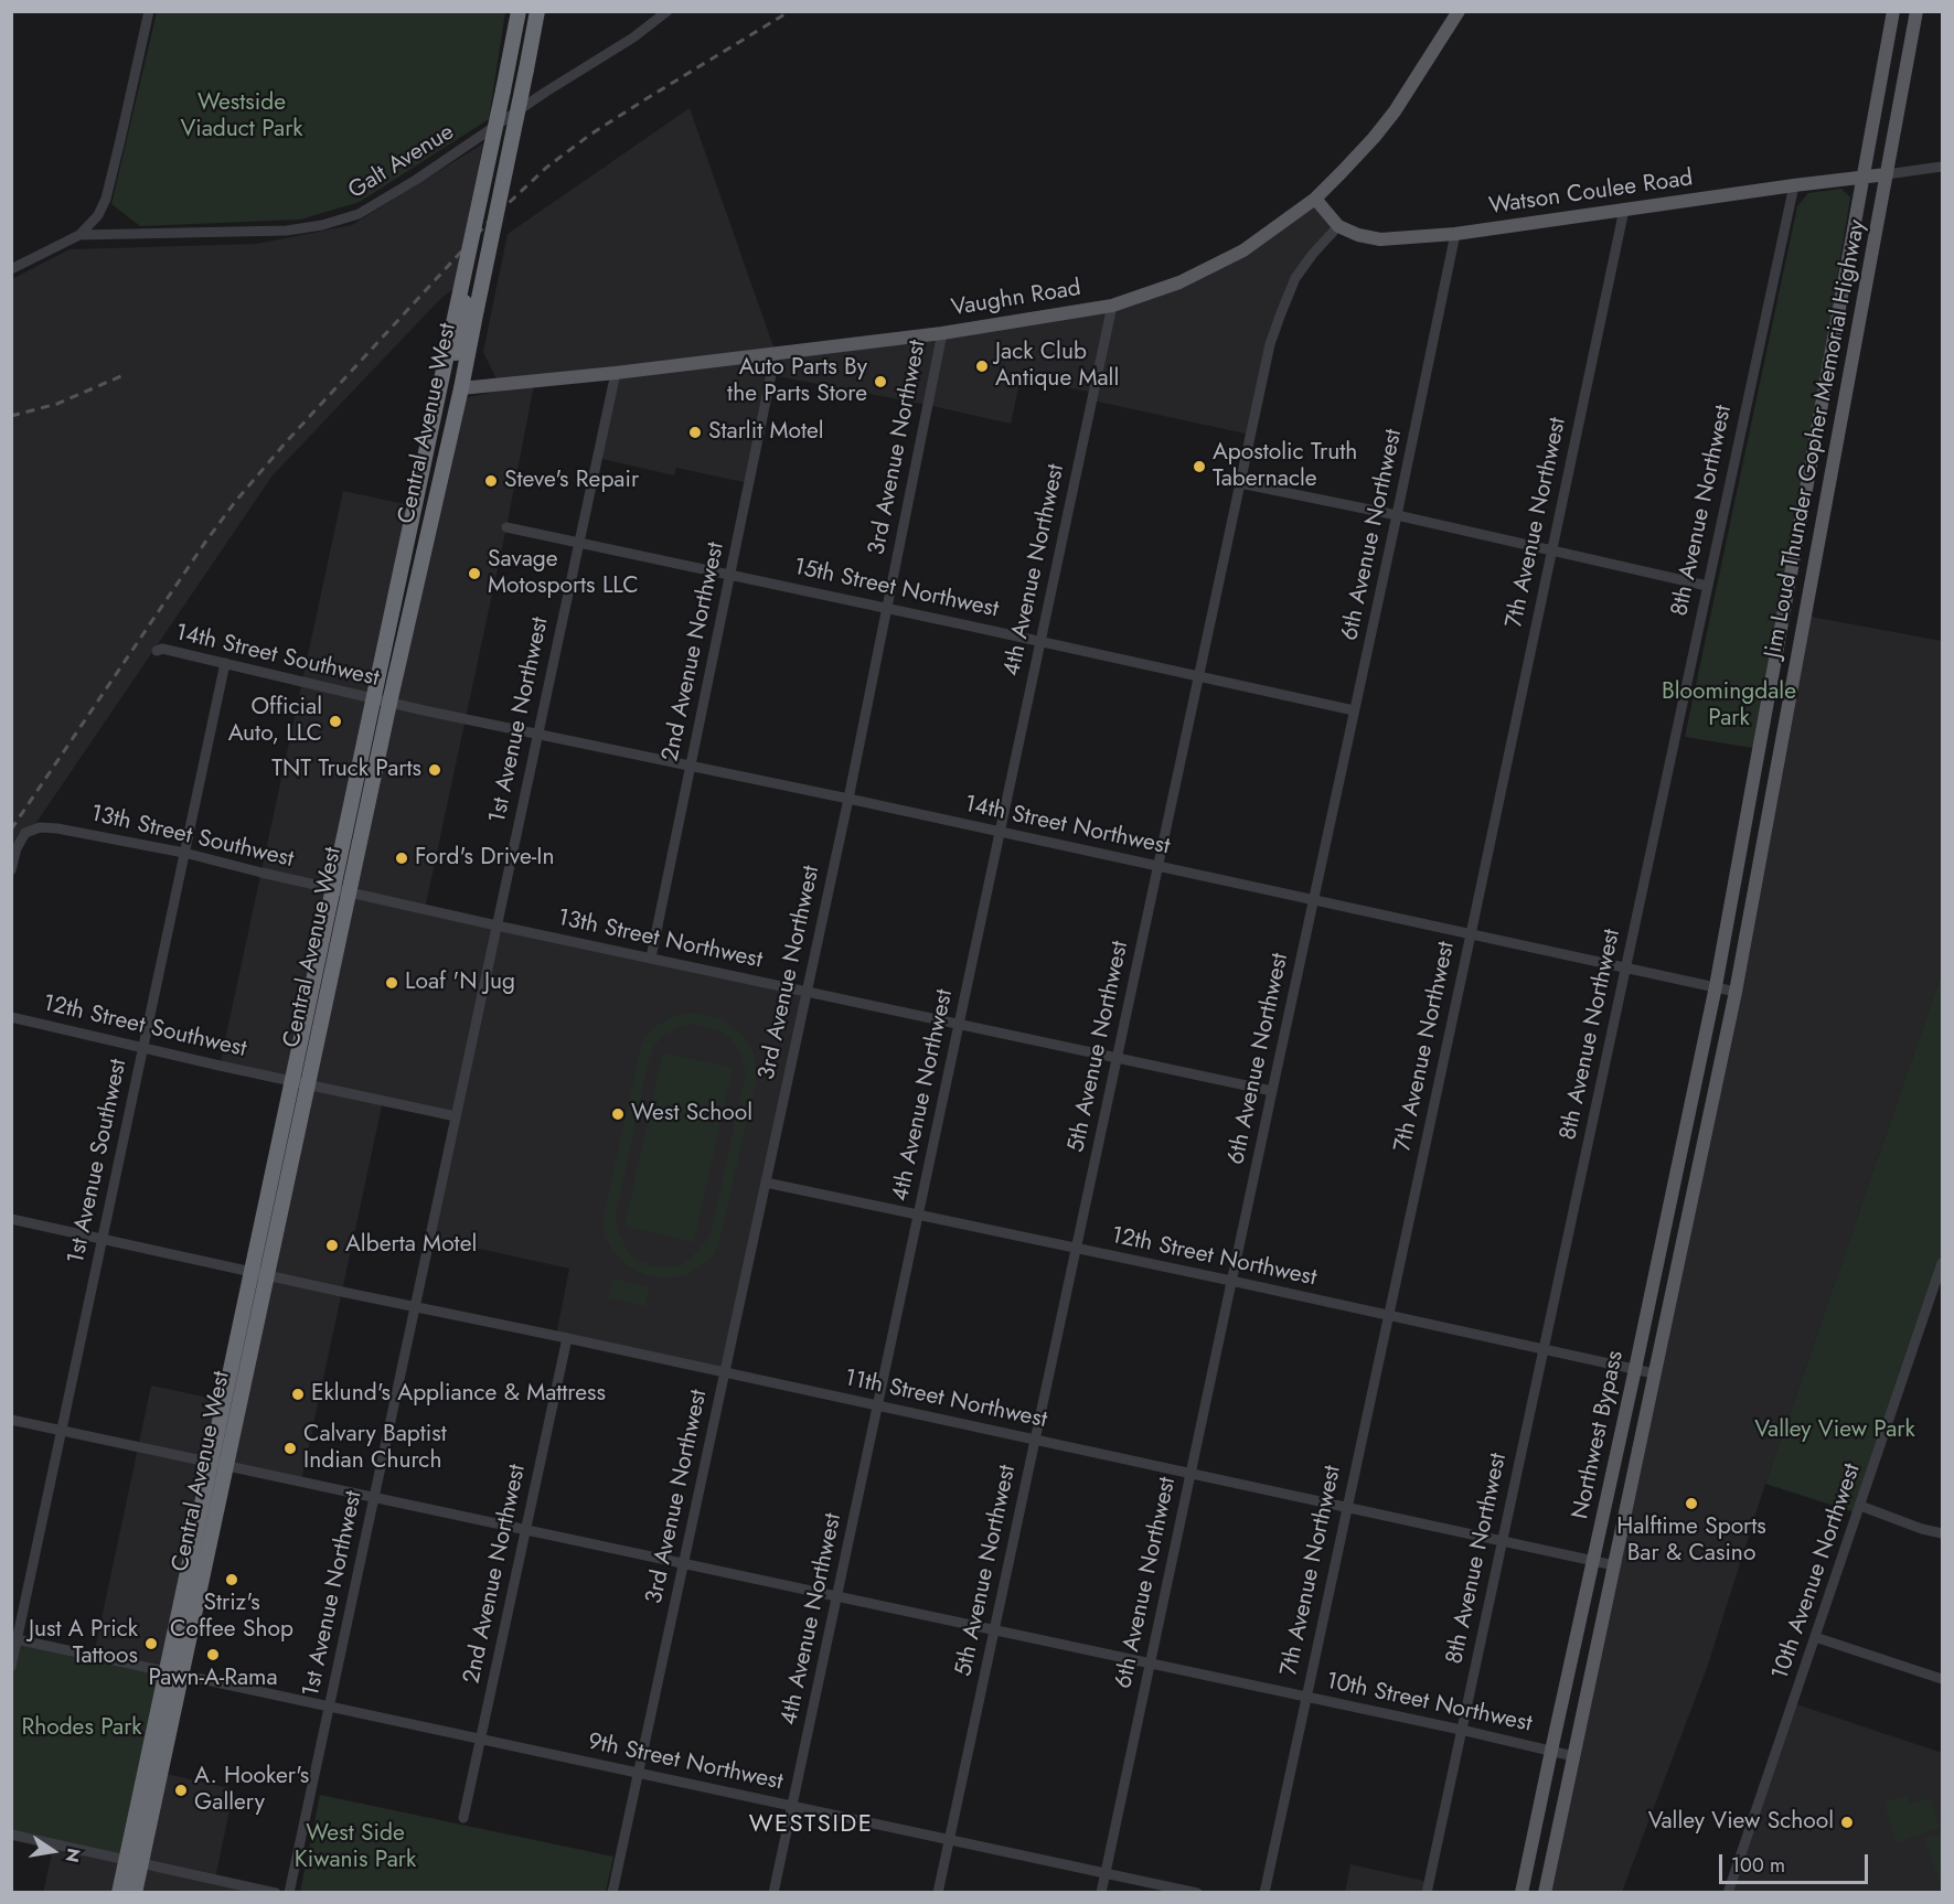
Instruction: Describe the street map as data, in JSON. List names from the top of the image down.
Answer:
{
  "streets": {
    "highway": ["Central Avenue West"],
    "main road": [
      "Watson Coulee Road",
      "Vaughn Road",
      "Jim Loud Thunder Gopher Memorial Highway",
      "Northwest Bypass"
    ],
    "street": [
      "Galt Avenue",
      "3rd Avenue Northwest",
      "8th Avenue Northwest",
      "7th Avenue Northwest",
      "6th Avenue Northwest",
      "4th Avenue Northwest",
      "15th Street Northwest",
      "2nd Avenue Northwest",
      "14th Street Southwest",
      "1st Avenue Northwest",
      "14th Street Northwest",
      "13th Street Southwest",
      "13th Street Northwest",
      "12th Street Southwest",
      "5th Avenue Northwest",
      "1st Avenue Southwest",
      "12th Street Northwest",
      "11th Street Northwest",
      "10th Avenue Northwest",
      "10th Street Northwest",
      "9th Street Northwest"
    ]
  },
  "crossings": [
    ["Watson Coulee Road", "Jim Loud Thunder Gopher Memorial Highway"],
    ["Watson Coulee Road", "8th Avenue Northwest"],
    ["Watson Coulee Road", "7th Avenue Northwest"],
    ["Watson Coulee Road", "6th Avenue Northwest"],
    ["Watson Coulee Road", "5th Avenue Northwest"],
    ["Vaughn Road", "Central Avenue West"],
    ["Vaughn Road", "3rd Avenue Northwest"],
    ["Vaughn Road", "4th Avenue Northwest"],
    ["Vaughn Road", "2nd Avenue Northwest"],
    ["Vaughn Road", "1st Avenue Northwest"],
    ["Central Avenue West", "14th Street Southwest"],
    ["Central Avenue West", "14th Street Northwest"],
    ["Central Avenue West", "13th Street Southwest"],
    ["Central Avenue West", "13th Street Northwest"],
    ["Central Avenue West", "12th Street Southwest"],
    ["Central Avenue West", "11th Street Northwest"],
    ["Central Avenue West", "10th Street Northwest"],
    ["Central Avenue West", "9th Street Northwest"],
    ["Jim Loud Thunder Gopher Memorial Highway", "14th Street Northwest"],
    ["Jim Loud Thunder Gopher Memorial Highway", "Northwest Bypass"],
    ["3rd Avenue Northwest", "15th Street Northwest"],
    ["3rd Avenue Northwest", "14th Street Northwest"],
    ["3rd Avenue Northwest", "13th Street Northwest"],
    ["3rd Avenue Northwest", "12th Street Northwest"],
    ["3rd Avenue Northwest", "11th Street Northwest"],
    ["3rd Avenue Northwest", "10th Street Northwest"],
    ["3rd Avenue Northwest", "9th Street Northwest"],
    ["8th Avenue Northwest", "14th Street Northwest"],
    ["8th Avenue Northwest", "12th Street Northwest"],
    ["8th Avenue Northwest", "11th Street Northwest"],
    ["8th Avenue Northwest", "10th Street Northwest"],
    ["7th Avenue Northwest", "14th Street Northwest"],
    ["7th Avenue Northwest", "12th Street Northwest"],
    ["7th Avenue Northwest", "11th Street Northwest"],
    ["7th Avenue Northwest", "10th Street Northwest"],
    ["6th Avenue Northwest", "15th Street Northwest"],
    ["6th Avenue Northwest", "14th Street Northwest"],
    ["6th Avenue Northwest", "13th Street Northwest"],
    ["6th Avenue Northwest", "12th Street Northwest"],
    ["6th Avenue Northwest", "11th Street Northwest"],
    ["6th Avenue Northwest", "10th Street Northwest"],
    ["6th Avenue Northwest", "9th Street Northwest"],
    ["4th Avenue Northwest", "15th Street Northwest"],
    ["4th Avenue Northwest", "14th Street Northwest"],
    ["4th Avenue Northwest", "13th Street Northwest"],
    ["4th Avenue Northwest", "12th Street Northwest"],
    ["4th Avenue Northwest", "11th Street Northwest"],
    ["4th Avenue Northwest", "10th Street Northwest"],
    ["4th Avenue Northwest", "9th Street Northwest"],
    ["15th Street Northwest", "2nd Avenue Northwest"],
    ["15th Street Northwest", "1st Avenue Northwest"],
    ["15th Street Northwest", "5th Avenue Northwest"],
    ["2nd Avenue Northwest", "14th Street Northwest"],
    ["2nd Avenue Northwest", "13th Street Northwest"],
    ["2nd Avenue Northwest", "11th Street Northwest"],
    ["2nd Avenue Northwest", "10th Street Northwest"],
    ["2nd Avenue Northwest", "9th Street Northwest"],
    ["14th Street Southwest", "14th Street Northwest"],
    ["14th Street Southwest", "1st Avenue Southwest"],
    ["1st Avenue Northwest", "14th Street Northwest"],
    ["1st Avenue Northwest", "13th Street Northwest"],
    ["1st Avenue Northwest", "11th Street Northwest"],
    ["1st Avenue Northwest", "10th Street Northwest"],
    ["1st Avenue Northwest", "9th Street Northwest"],
    ["14th Street Northwest", "5th Avenue Northwest"],
    ["14th Street Northwest", "Northwest Bypass"],
    ["13th Street Southwest", "13th Street Northwest"],
    ["13th Street Southwest", "1st Avenue Southwest"],
    ["13th Street Northwest", "5th Avenue Northwest"],
    ["12th Street Southwest", "1st Avenue Southwest"],
    ["5th Avenue Northwest", "12th Street Northwest"],
    ["5th Avenue Northwest", "11th Street Northwest"],
    ["5th Avenue Northwest", "10th Street Northwest"],
    ["5th Avenue Northwest", "9th Street Northwest"],
    ["1st Avenue Southwest", "11th Street Northwest"],
    ["1st Avenue Southwest", "10th Street Northwest"],
    ["1st Avenue Southwest", "9th Street Northwest"],
    ["12th Street Northwest", "Northwest Bypass"],
    ["11th Street Northwest", "Northwest Bypass"],
    ["Northwest Bypass", "10th Street Northwest"]
  ],
  "districts": ["WESTSIDE"],
  "parks": [
    "Westside Viaduct Park",
    "Bloomingdale Park",
    "Valley View Park",
    "Rhodes Park",
    "West Side Kiwanis Park"
  ],
  "places": [
    "Jack Club Antique Mall",
    "Auto Parts By the Parts Store",
    "Starlit Motel",
    "Apostolic Truth Tabernacle",
    "Steve's Repair",
    "Savage Motosports LLC",
    "Official Auto, LLC",
    "TNT Truck Parts",
    "Ford's Drive-In",
    "Loaf 'N Jug",
    "West School",
    "Alberta Motel",
    "Eklund's Appliance & Mattress",
    "Calvary Baptist Indian Church",
    "Halftime Sports Bar & Casino",
    "Striz's Coffee Shop",
    "Just A Prick Tattoos",
    "Pawn-A-Rama",
    "A. Hooker's Gallery",
    "Valley View School"
  ],
  "scale_bar": "100 m",
  "north": "right"
}
